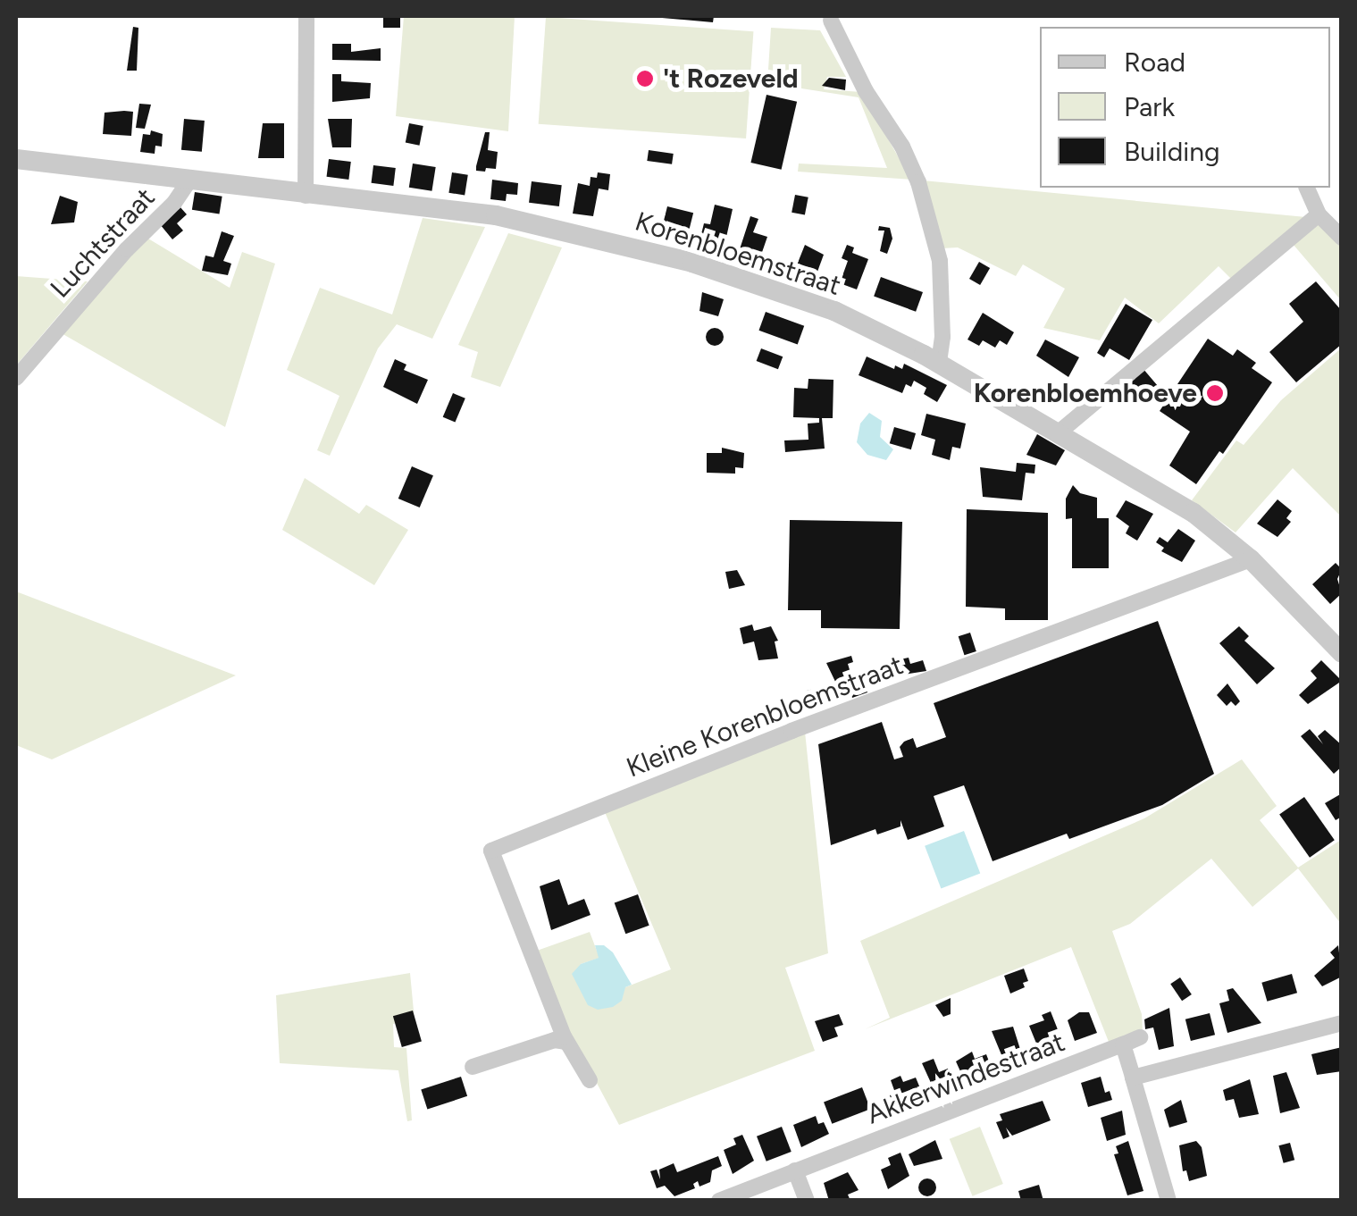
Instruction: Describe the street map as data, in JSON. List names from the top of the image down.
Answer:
{
  "streets": {
    "street": [
      "Luchtstraat",
      "Korenbloemstraat",
      "Kleine Korenbloemstraat",
      "Akkerwindestraat"
    ]
  },
  "crossings": [
    ["Luchtstraat", "Korenbloemstraat"],
    ["Korenbloemstraat", "Kleine Korenbloemstraat"]
  ],
  "places": ["'t Rozeveld", "Korenbloemhoeve"],
  "legend": ["Road", "Park", "Building"]
}
